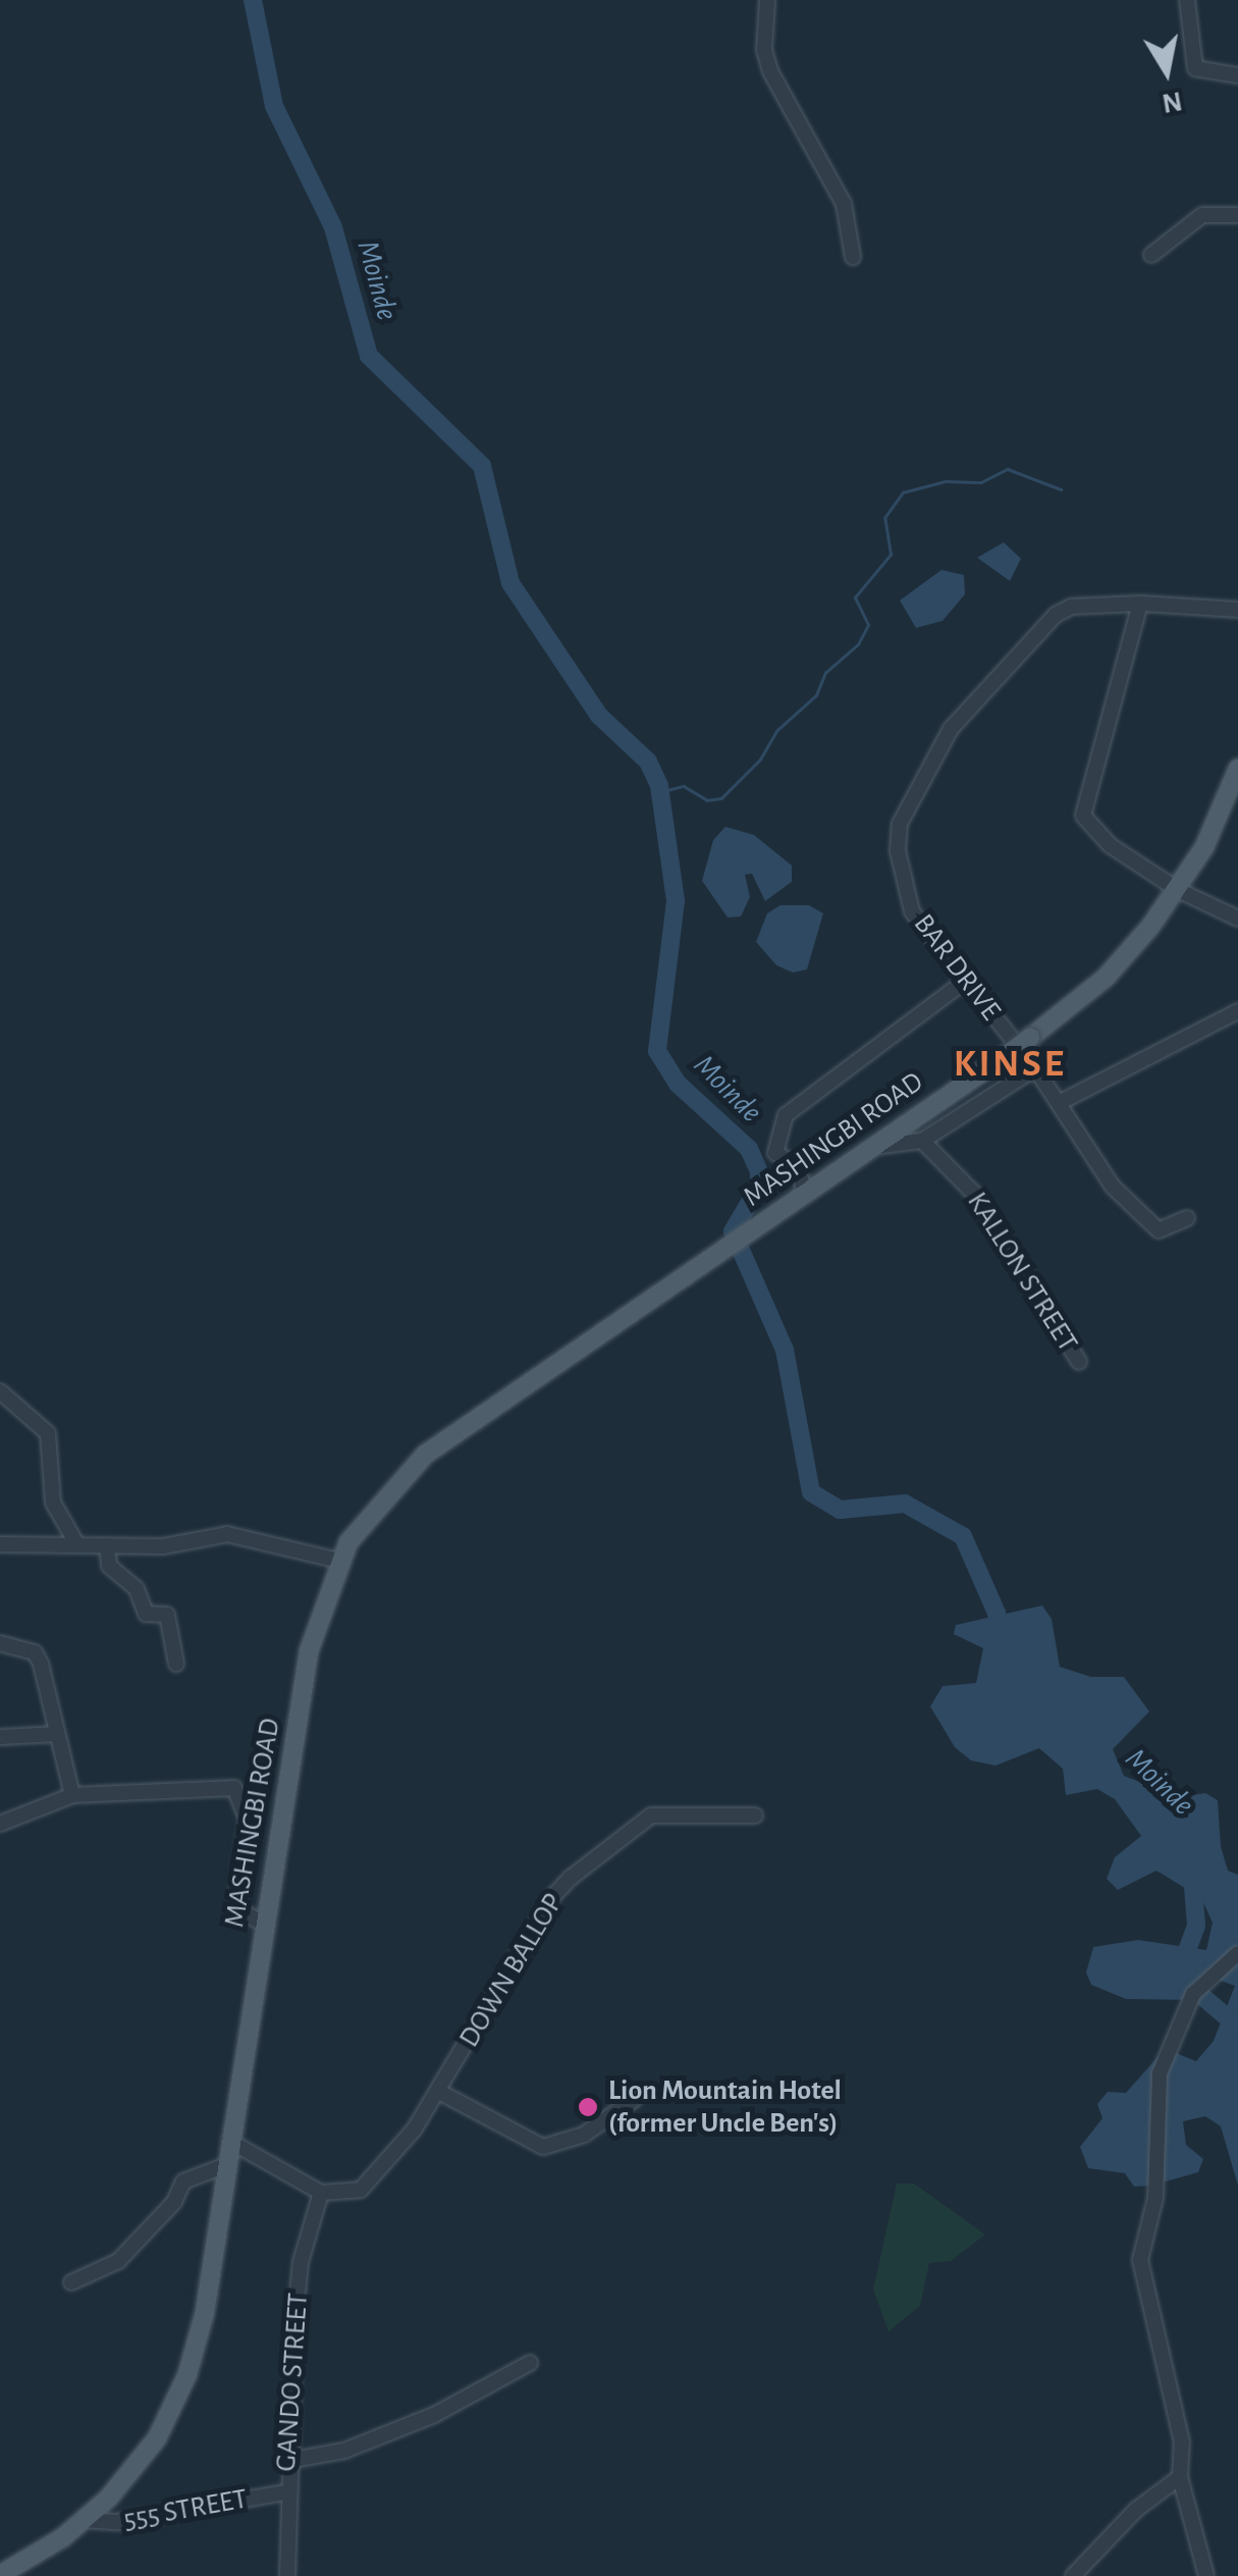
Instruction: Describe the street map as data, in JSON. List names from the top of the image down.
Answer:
{
  "streets": {
    "main road": ["MASHINGBI ROAD"],
    "street": [
      "BAR DRIVE",
      "KALLON STREET",
      "DOWN BALLOP",
      "GANDO STREET",
      "555 STREET"
    ]
  },
  "crossings": [
    ["MASHINGBI ROAD", "555 STREET"],
    ["DOWN BALLOP", "GANDO STREET"],
    ["GANDO STREET", "555 STREET"]
  ],
  "districts": ["KINSE"],
  "water": ["Moinde"],
  "places": ["Lion Mountain Hotel (former Uncle Ben's)"],
  "north": "bottom"
}
